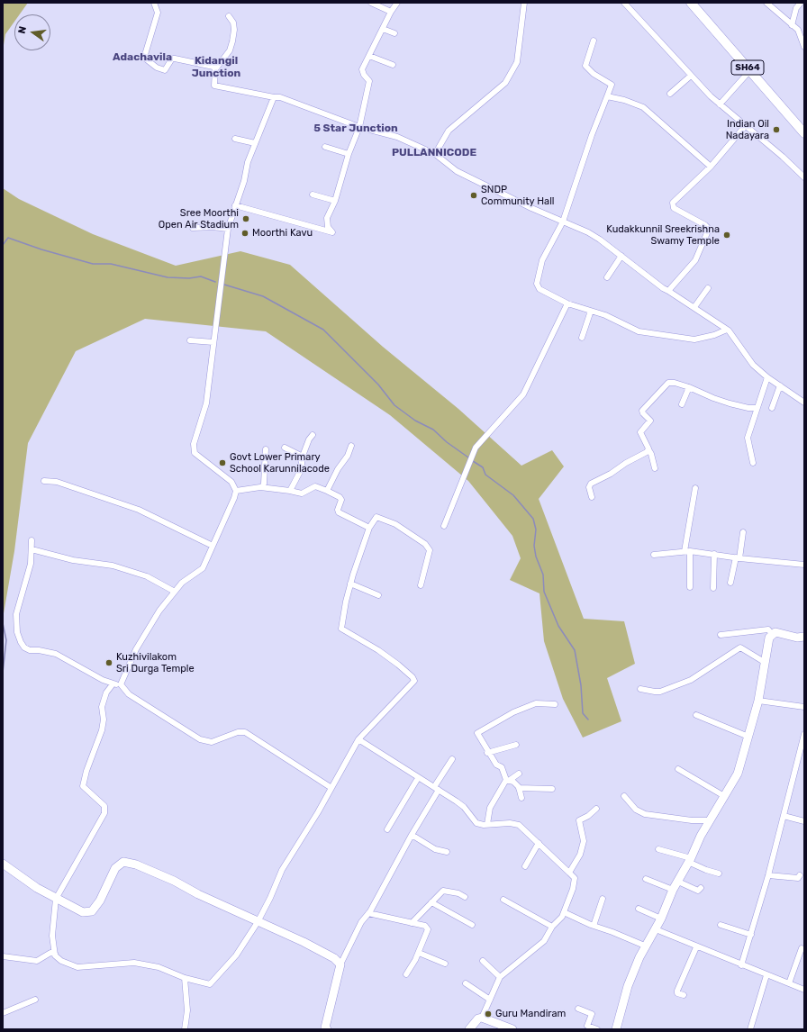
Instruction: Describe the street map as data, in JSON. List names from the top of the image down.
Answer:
{
  "streets": {
    "main road": ["SH64"]
  },
  "districts": [
    "Adachavila",
    "Kidangil Junction",
    "5 Star Junction",
    "PULLANNICODE"
  ],
  "places": [
    "Indian Oil Nadayara",
    "SNDP Community Hall",
    "Sree Moorthi Open Air Stadium",
    "Moorthi Kavu",
    "Kudakkunnil Sreekrishna Swamy Temple",
    "Govt Lower Primary School Karunnilacode",
    "Kuzhivilakom Sri Durga Temple",
    "Guru Mandiram"
  ],
  "north": "left"
}
